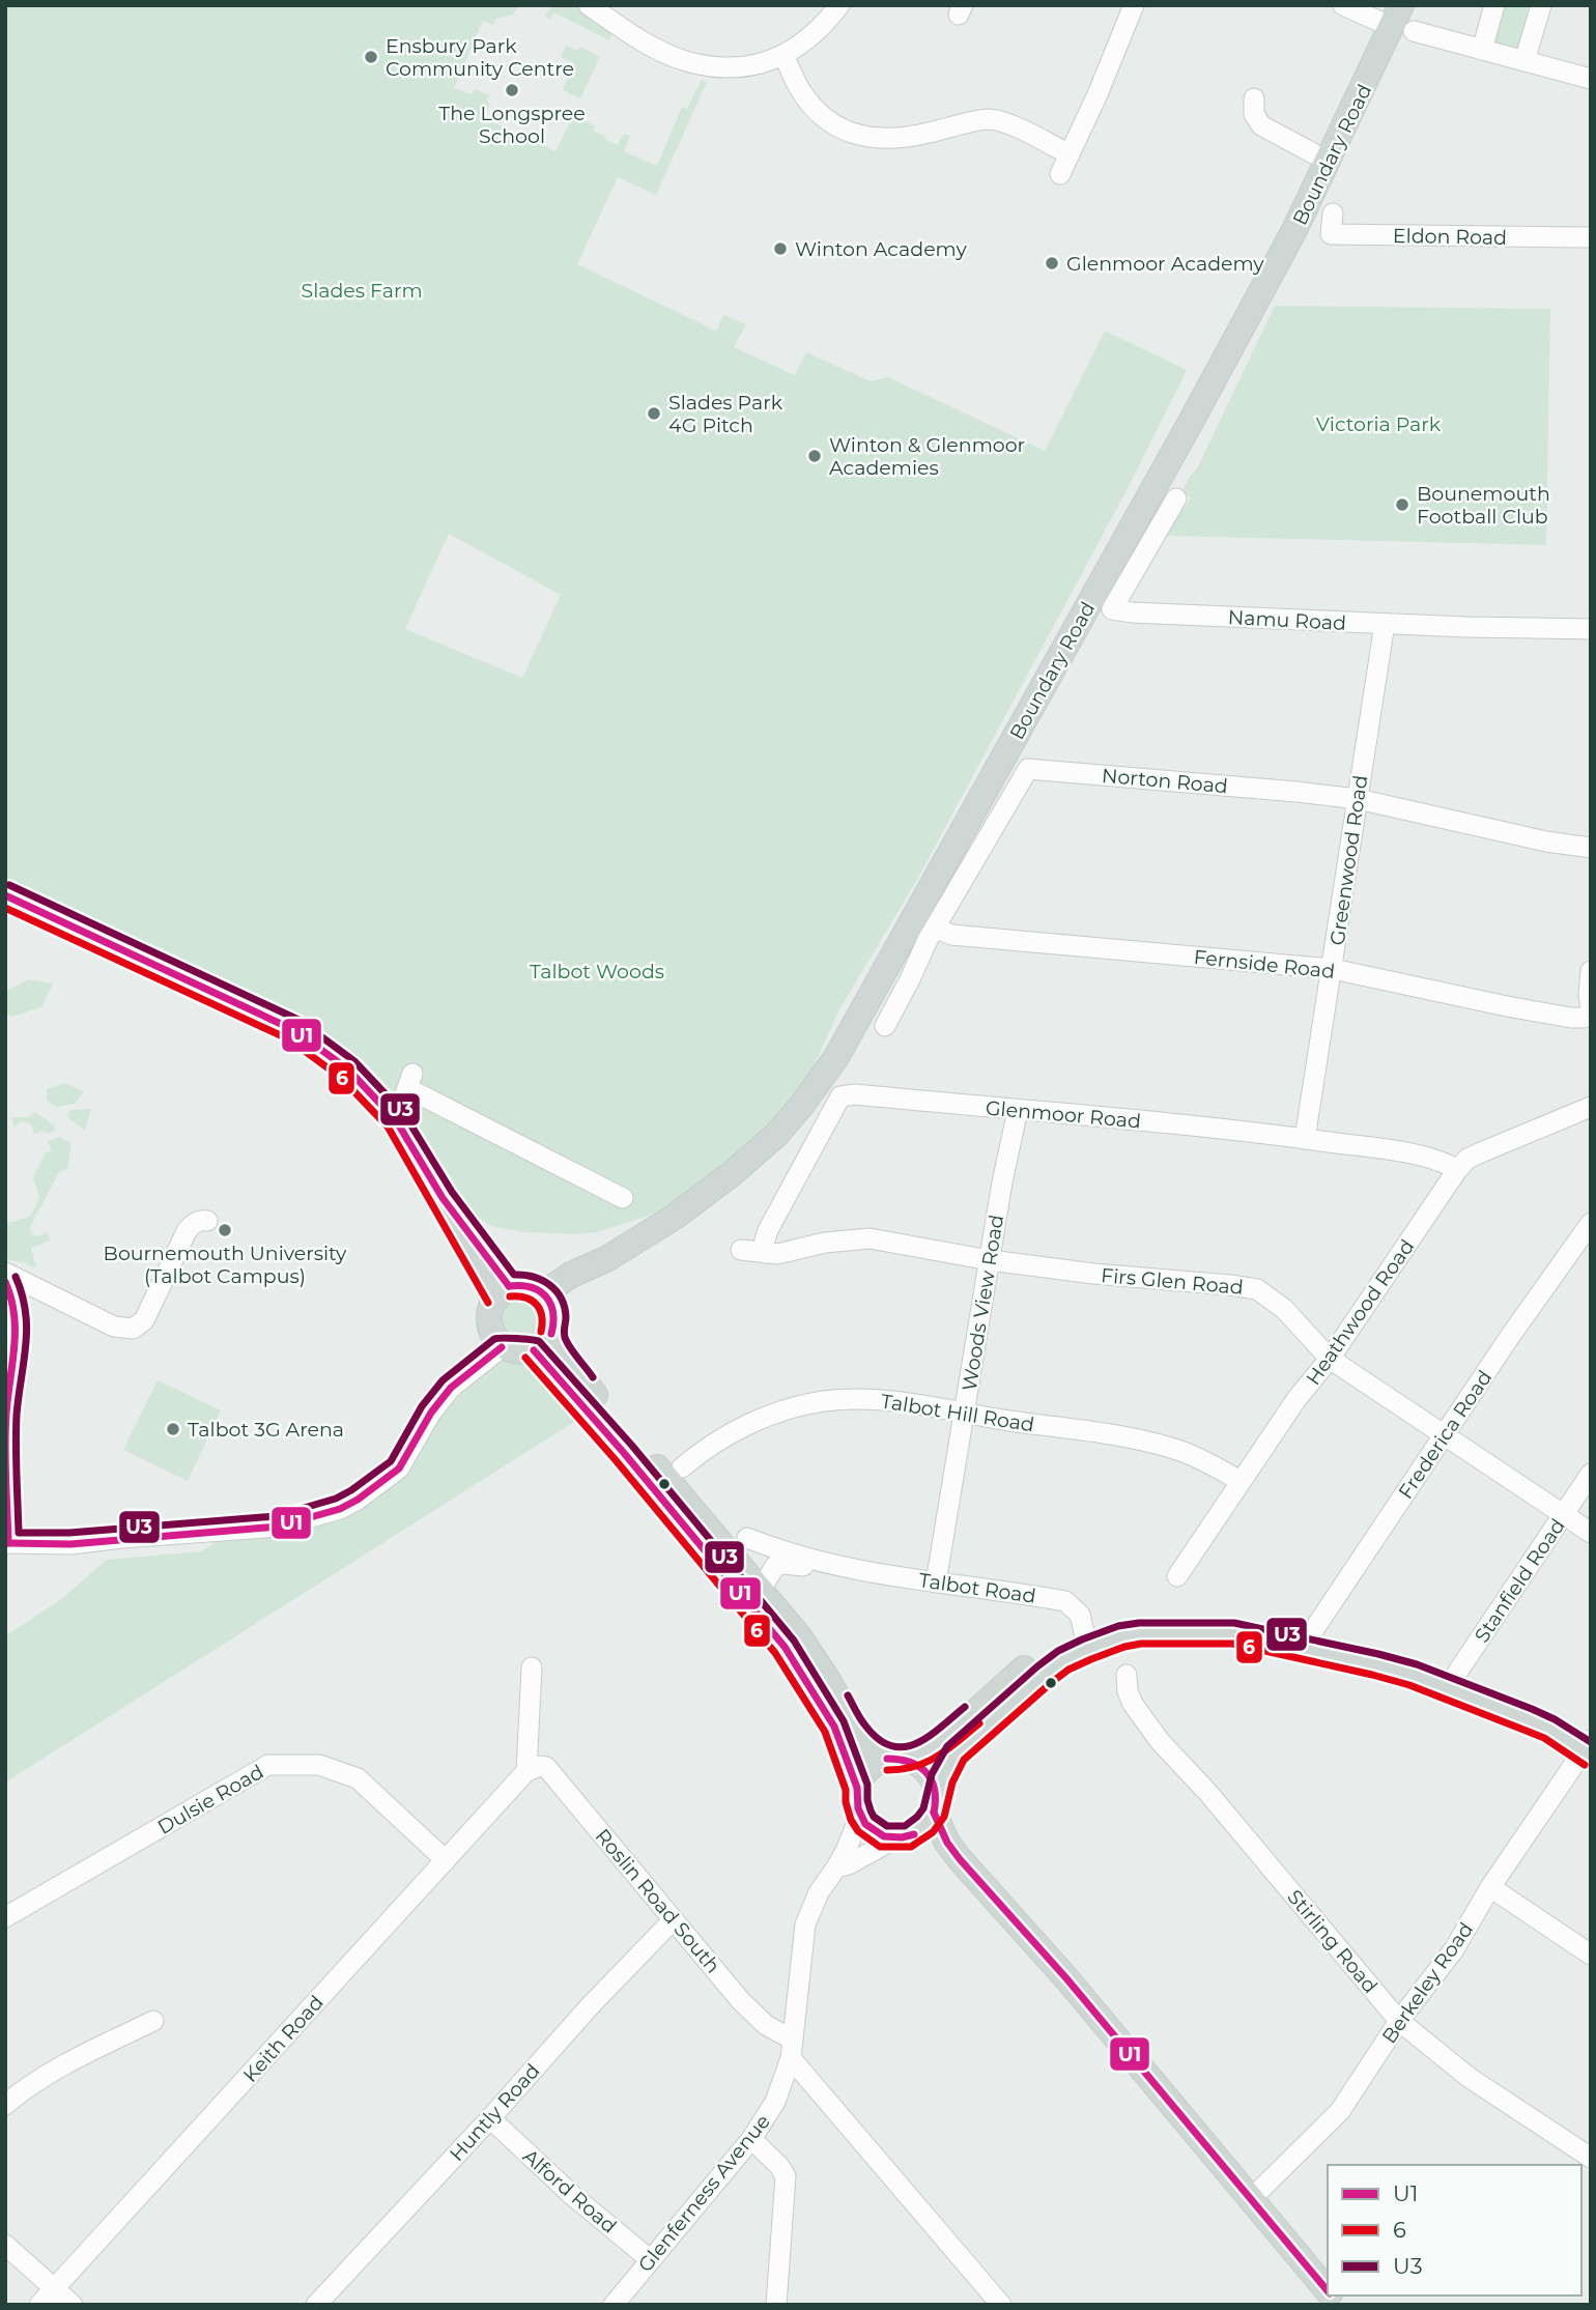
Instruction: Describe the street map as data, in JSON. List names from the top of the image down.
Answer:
{
  "streets": {
    "main road": ["Boundary Road"],
    "street": [
      "Eldon Road",
      "Namu Road",
      "Norton Road",
      "Greenwood Road",
      "Fernside Road",
      "Glenmoor Road",
      "Firs Glen Road",
      "Woods View Road",
      "Heathwood Road",
      "Talbot Hill Road",
      "Frederica Road",
      "Stanfield Road",
      "Talbot Road",
      "Dulsie Road",
      "Roslin Road South",
      "Stirling Road",
      "Berkeley Road",
      "Keith Road",
      "Huntly Road",
      "Alford Road",
      "Glenferness Avenue"
    ]
  },
  "crossings": [
    ["Namu Road", "Greenwood Road"],
    ["Norton Road", "Greenwood Road"],
    ["Norton Road", "Fernside Road"],
    ["Greenwood Road", "Fernside Road"],
    ["Greenwood Road", "Glenmoor Road"],
    ["Glenmoor Road", "Firs Glen Road"],
    ["Glenmoor Road", "Woods View Road"],
    ["Glenmoor Road", "Heathwood Road"],
    ["Firs Glen Road", "Woods View Road"],
    ["Firs Glen Road", "Heathwood Road"],
    ["Firs Glen Road", "Frederica Road"],
    ["Firs Glen Road", "Stanfield Road"],
    ["Woods View Road", "Talbot Hill Road"],
    ["Woods View Road", "Talbot Road"],
    ["Heathwood Road", "Talbot Hill Road"],
    ["Dulsie Road", "Keith Road"],
    ["Roslin Road South", "Keith Road"],
    ["Roslin Road South", "Huntly Road"],
    ["Roslin Road South", "Glenferness Avenue"],
    ["Stirling Road", "Berkeley Road"],
    ["Huntly Road", "Alford Road"],
    ["Alford Road", "Glenferness Avenue"]
  ],
  "parks": ["Slades Farm", "Victoria Park", "Talbot Woods"],
  "places": [
    "Ensbury Park Community Centre",
    "The Longspree School",
    "Winton Academy",
    "Glenmoor Academy",
    "Slades Park 4G Pitch",
    "Winton & Glenmoor Academies",
    "Bounemouth Football Club",
    "Bournemouth University (Talbot Campus)",
    "Talbot 3G Arena"
  ],
  "lines": ["transit line U3", "transit line U1", "transit line 6"],
  "legend": ["U1", "6", "U3"]
}
